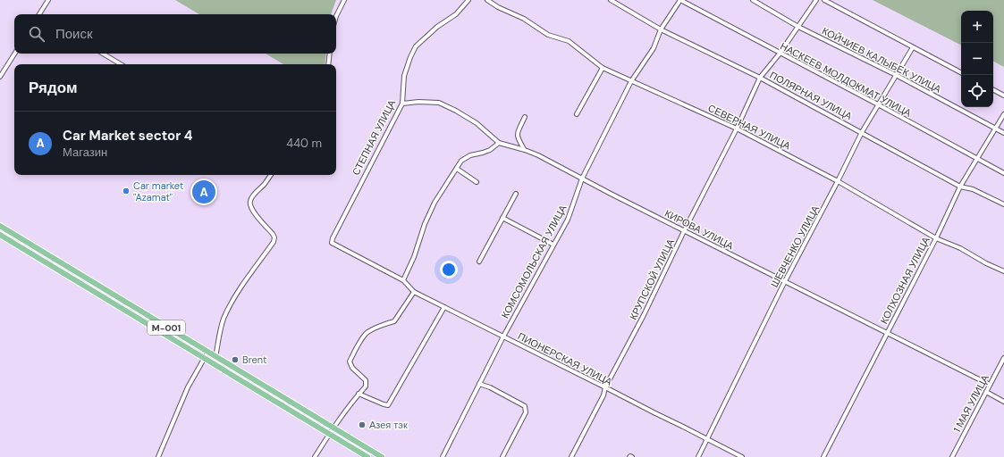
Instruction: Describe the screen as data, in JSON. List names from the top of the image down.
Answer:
{
  "streets": {
    "main road": ["M-001"],
    "street": [
      "КОЙЧИЕВ КАЛЫБЕК УЛИЦА",
      "НАСКЕЕВ МОЛДОКМАТ УЛИЦА",
      "ПОЛЯРНАЯ УЛИЦА",
      "СЕВЕРНАЯ УЛИЦА",
      "СТЕПНАЯ УЛИЦА",
      "КИРОВА УЛИЦА",
      "ШЕВЧЕНКО УЛИЦА",
      "КОМСОМОЛЬСКАЯ УЛИЦА",
      "КРУПСКОЙ УЛИЦА",
      "КОЛХОЗНАЯ УЛИЦА",
      "ПИОНЕРСКАЯ УЛИЦА",
      "1 МАЯ УЛИЦА"
    ]
  },
  "crossings": [
    ["КОЙЧИЕВ КАЛЫБЕК УЛИЦА", "ШЕВЧЕНКО УЛИЦА"],
    ["КОЙЧИЕВ КАЛЫБЕК УЛИЦА", "КРУПСКОЙ УЛИЦА"],
    ["КОЙЧИЕВ КАЛЫБЕК УЛИЦА", "КОЛХОЗНАЯ УЛИЦА"],
    ["НАСКЕЕВ МОЛДОКМАТ УЛИЦА", "ШЕВЧЕНКО УЛИЦА"],
    ["НАСКЕЕВ МОЛДОКМАТ УЛИЦА", "КОМСОМОЛЬСКАЯ УЛИЦА"],
    ["НАСКЕЕВ МОЛДОКМАТ УЛИЦА", "КРУПСКОЙ УЛИЦА"],
    ["НАСКЕЕВ МОЛДОКМАТ УЛИЦА", "КОЛХОЗНАЯ УЛИЦА"],
    ["ПОЛЯРНАЯ УЛИЦА", "ШЕВЧЕНКО УЛИЦА"],
    ["ПОЛЯРНАЯ УЛИЦА", "КОМСОМОЛЬСКАЯ УЛИЦА"],
    ["ПОЛЯРНАЯ УЛИЦА", "КРУПСКОЙ УЛИЦА"],
    ["ПОЛЯРНАЯ УЛИЦА", "КОЛХОЗНАЯ УЛИЦА"],
    ["СЕВЕРНАЯ УЛИЦА", "ШЕВЧЕНКО УЛИЦА"],
    ["СЕВЕРНАЯ УЛИЦА", "КОМСОМОЛЬСКАЯ УЛИЦА"],
    ["СЕВЕРНАЯ УЛИЦА", "КРУПСКОЙ УЛИЦА"],
    ["СЕВЕРНАЯ УЛИЦА", "КОЛХОЗНАЯ УЛИЦА"],
    ["СТЕПНАЯ УЛИЦА", "КИРОВА УЛИЦА"],
    ["СТЕПНАЯ УЛИЦА", "ПИОНЕРСКАЯ УЛИЦА"],
    ["КИРОВА УЛИЦА", "ШЕВЧЕНКО УЛИЦА"],
    ["КИРОВА УЛИЦА", "КОМСОМОЛЬСКАЯ УЛИЦА"],
    ["КИРОВА УЛИЦА", "КРУПСКОЙ УЛИЦА"],
    ["КИРОВА УЛИЦА", "КОЛХОЗНАЯ УЛИЦА"],
    ["КИРОВА УЛИЦА", "1 МАЯ УЛИЦА"],
    ["ШЕВЧЕНКО УЛИЦА", "ПИОНЕРСКАЯ УЛИЦА"],
    ["КОМСОМОЛЬСКАЯ УЛИЦА", "ПИОНЕРСКАЯ УЛИЦА"],
    ["КРУПСКОЙ УЛИЦА", "ПИОНЕРСКАЯ УЛИЦА"]
  ],
  "places": ["Car market \"Azamat\"", "Brent", "Азея тэк"],
  "page": {
    "map_buttons": ["+", "−"],
    "search": "Поиск",
    "heading": "Рядом",
    "list": [
      {
        "mark": "A",
        "name": "Car Market sector 4",
        "note": "Магазин",
        "value": "440 m"
      }
    ],
    "pins": "A"
  }
}
